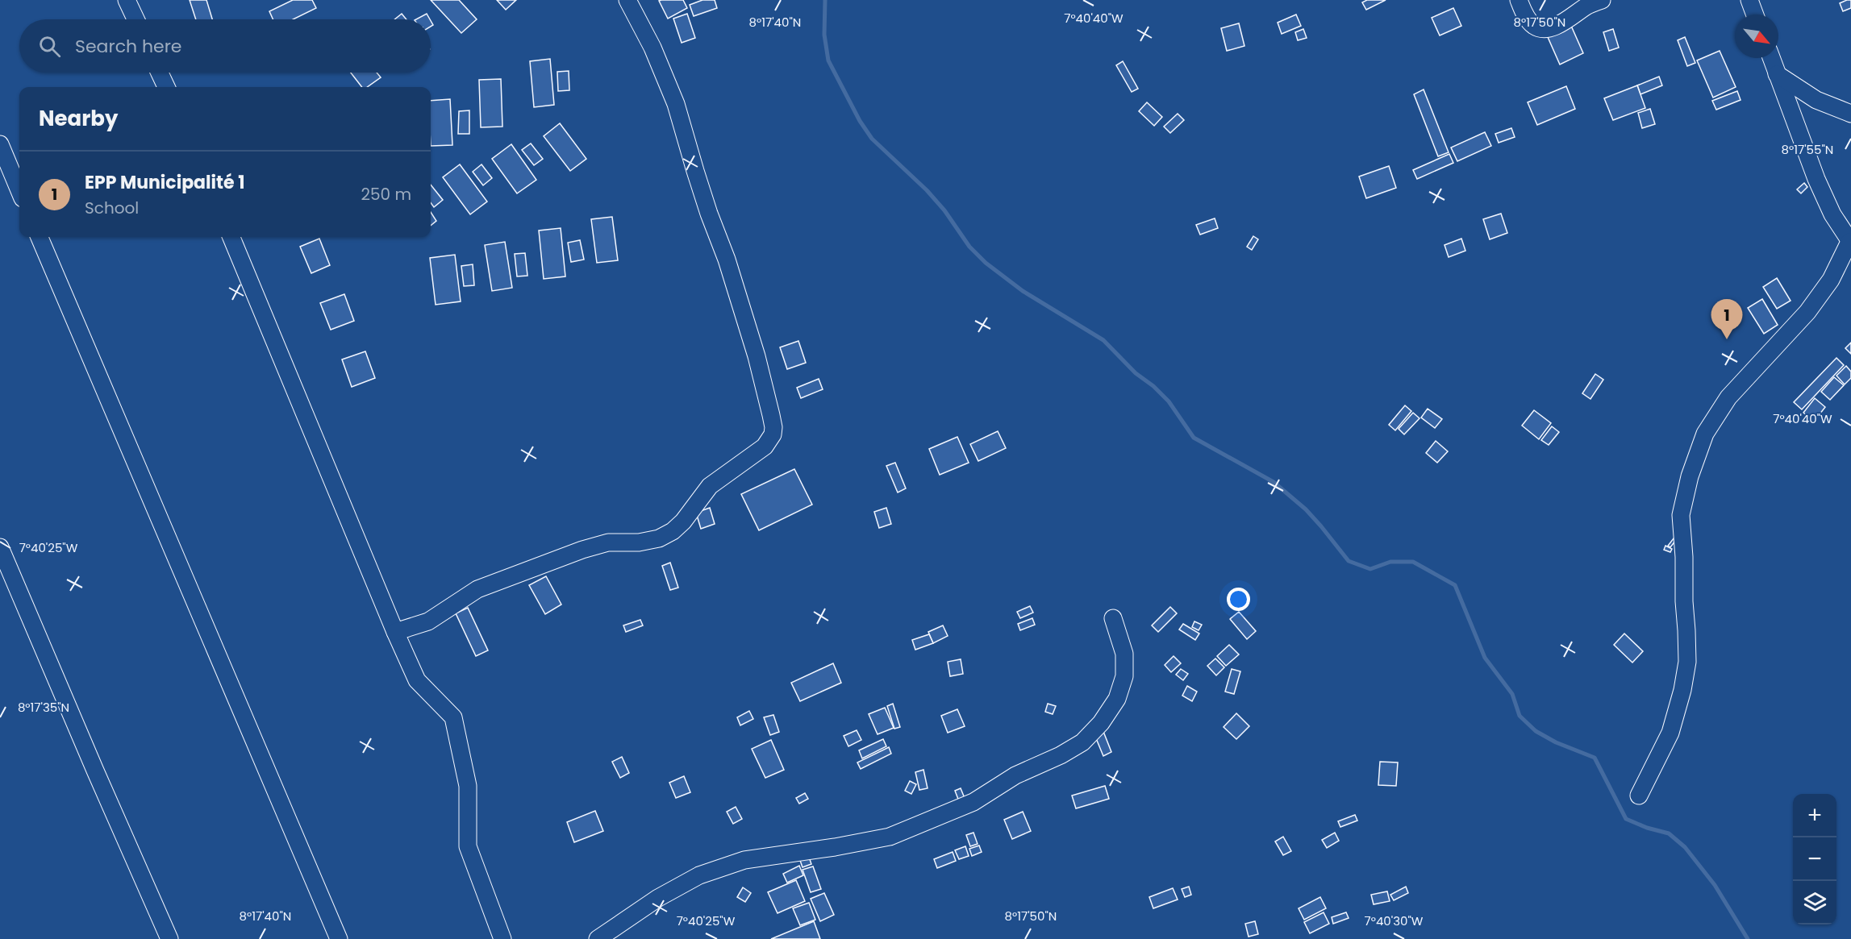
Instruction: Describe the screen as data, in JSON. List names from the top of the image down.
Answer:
{
  "north": "bottom right",
  "page": {
    "search": "Search here",
    "heading": "Nearby",
    "list": [
      {
        "mark": "1",
        "name": "EPP Municipalité 1",
        "note": "School",
        "value": "250 m"
      }
    ],
    "pins": "1",
    "map_buttons": ["+", "−"]
  },
  "coordinates": [
    "7°40'40\"W",
    "8°17'40\"N",
    "8°17'50\"N",
    "8°17'55\"N",
    "7°40'25\"W",
    "8°17'35\"N",
    "7°40'30\"W"
  ]
}
